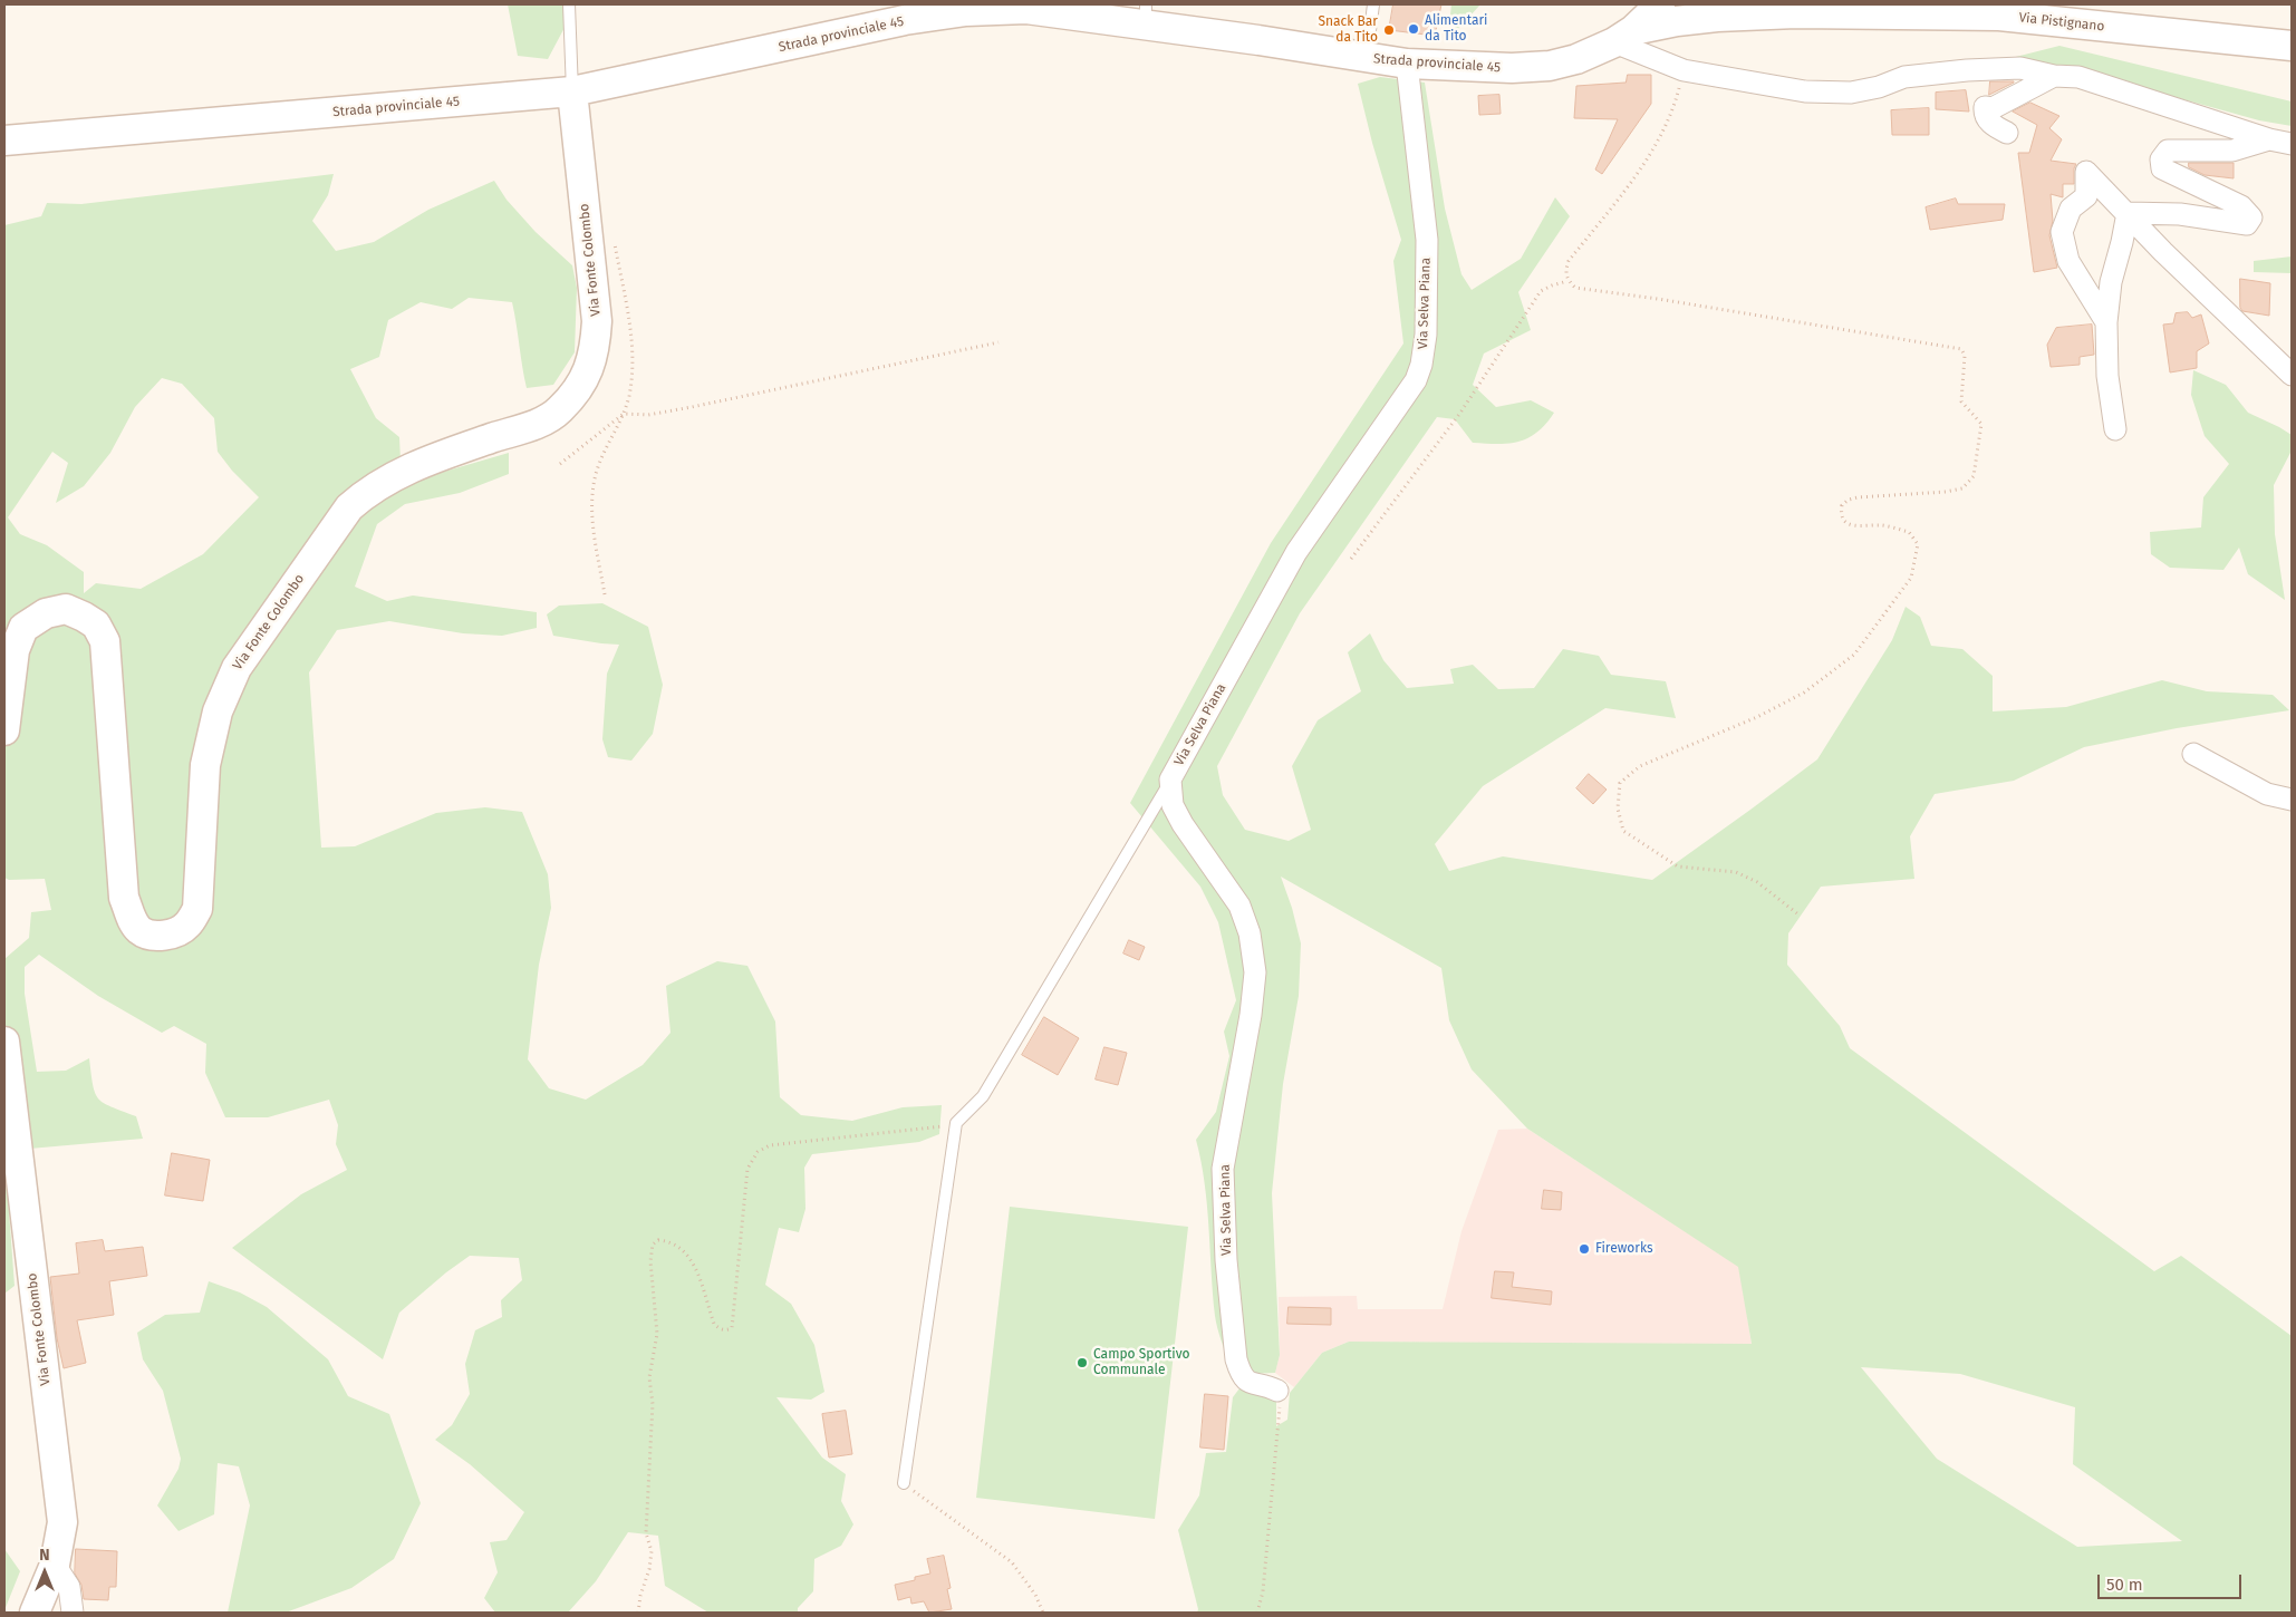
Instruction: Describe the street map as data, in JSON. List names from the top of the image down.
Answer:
{
  "streets": {
    "street": [
      "Via Pistignano",
      "Strada provinciale 45",
      "Via Fonte Colombo",
      "Via Selva Piana"
    ]
  },
  "crossings": [
    ["Via Pistignano", "Strada provinciale 45"],
    ["Strada provinciale 45", "Via Fonte Colombo"],
    ["Strada provinciale 45", "Via Selva Piana"]
  ],
  "places": [
    "Alimentari da Tito",
    "Snack Bar da Tito",
    "Fireworks",
    "Campo Sportivo Communale"
  ],
  "scale_bar": "50 m",
  "north": "top"
}
